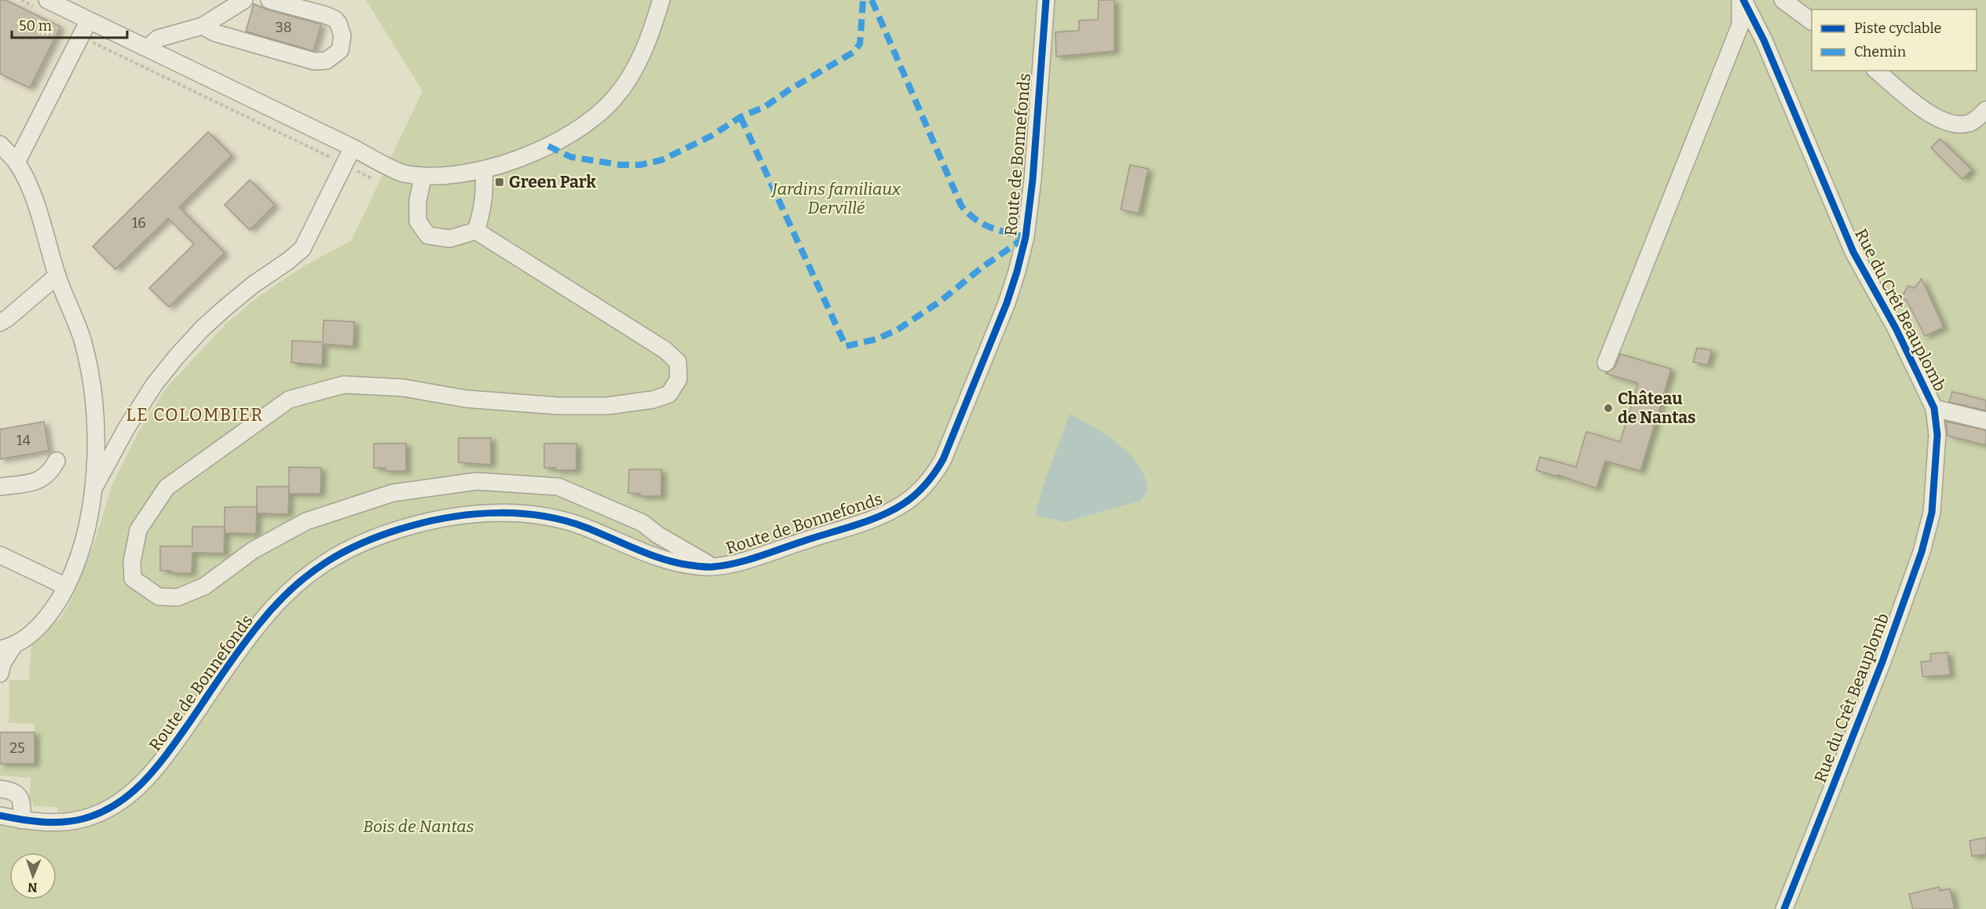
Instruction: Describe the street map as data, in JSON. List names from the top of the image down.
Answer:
{
  "streets": {
    "street": ["Route de Bonnefonds", "Rue du Crêt Beauplomb"]
  },
  "districts": ["LE COLOMBIER"],
  "parks": ["Jardins familiaux Dervillé", "Bois de Nantas"],
  "places": {
    "transit": ["Green Park"],
    "other": ["Château de Nantas"]
  },
  "house_numbers": [
    "38",
    "16",
    "14",
    "25"
  ],
  "legend": ["Piste cyclable", "Chemin"],
  "scale_bar": "50 m",
  "north": "bottom"
}
